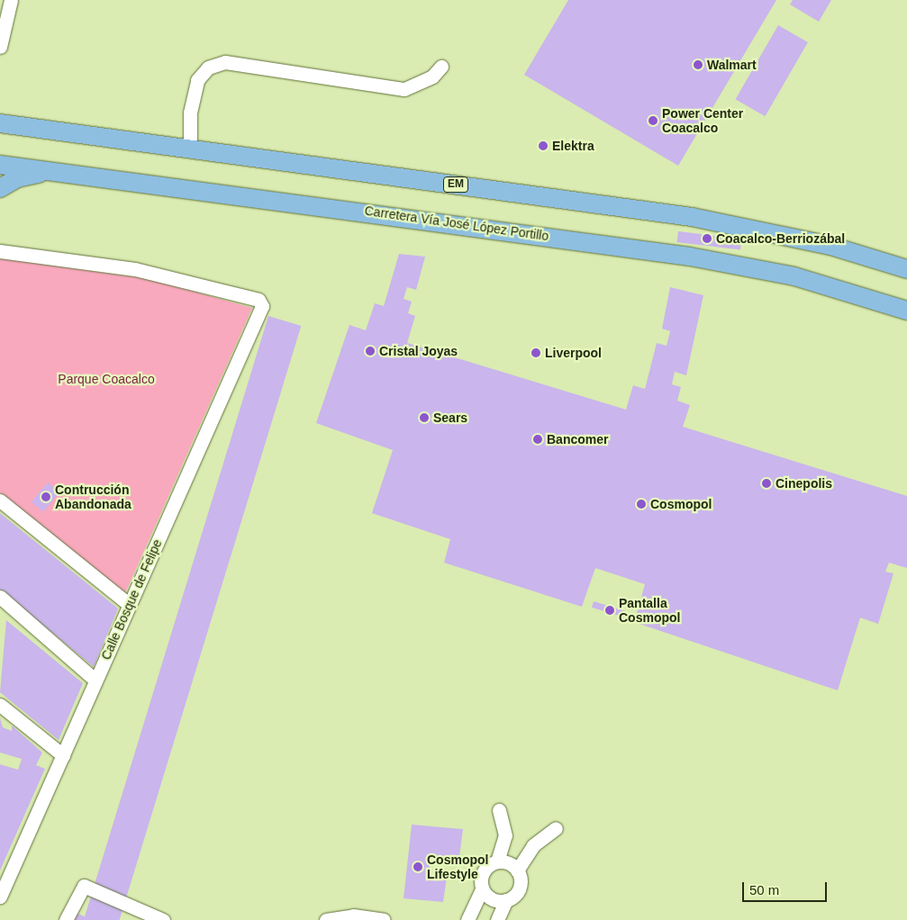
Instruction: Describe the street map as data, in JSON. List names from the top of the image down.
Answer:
{
  "streets": {
    "main road": ["EM", "Carretera Vía José López Portillo"],
    "street": ["Calle Bosque de Felipe"]
  },
  "parks": ["Parque Coacalco"],
  "places": [
    "Walmart",
    "Power Center Coacalco",
    "Elektra",
    "Coacalco-Berriozábal",
    "Cristal Joyas",
    "Liverpool",
    "Sears",
    "Bancomer",
    "Cinepolis",
    "Contrucción Abandonada",
    "Cosmopol",
    "Pantalla Cosmopol",
    "Cosmopol Lifestyle"
  ],
  "scale_bar": "50 m"
}
